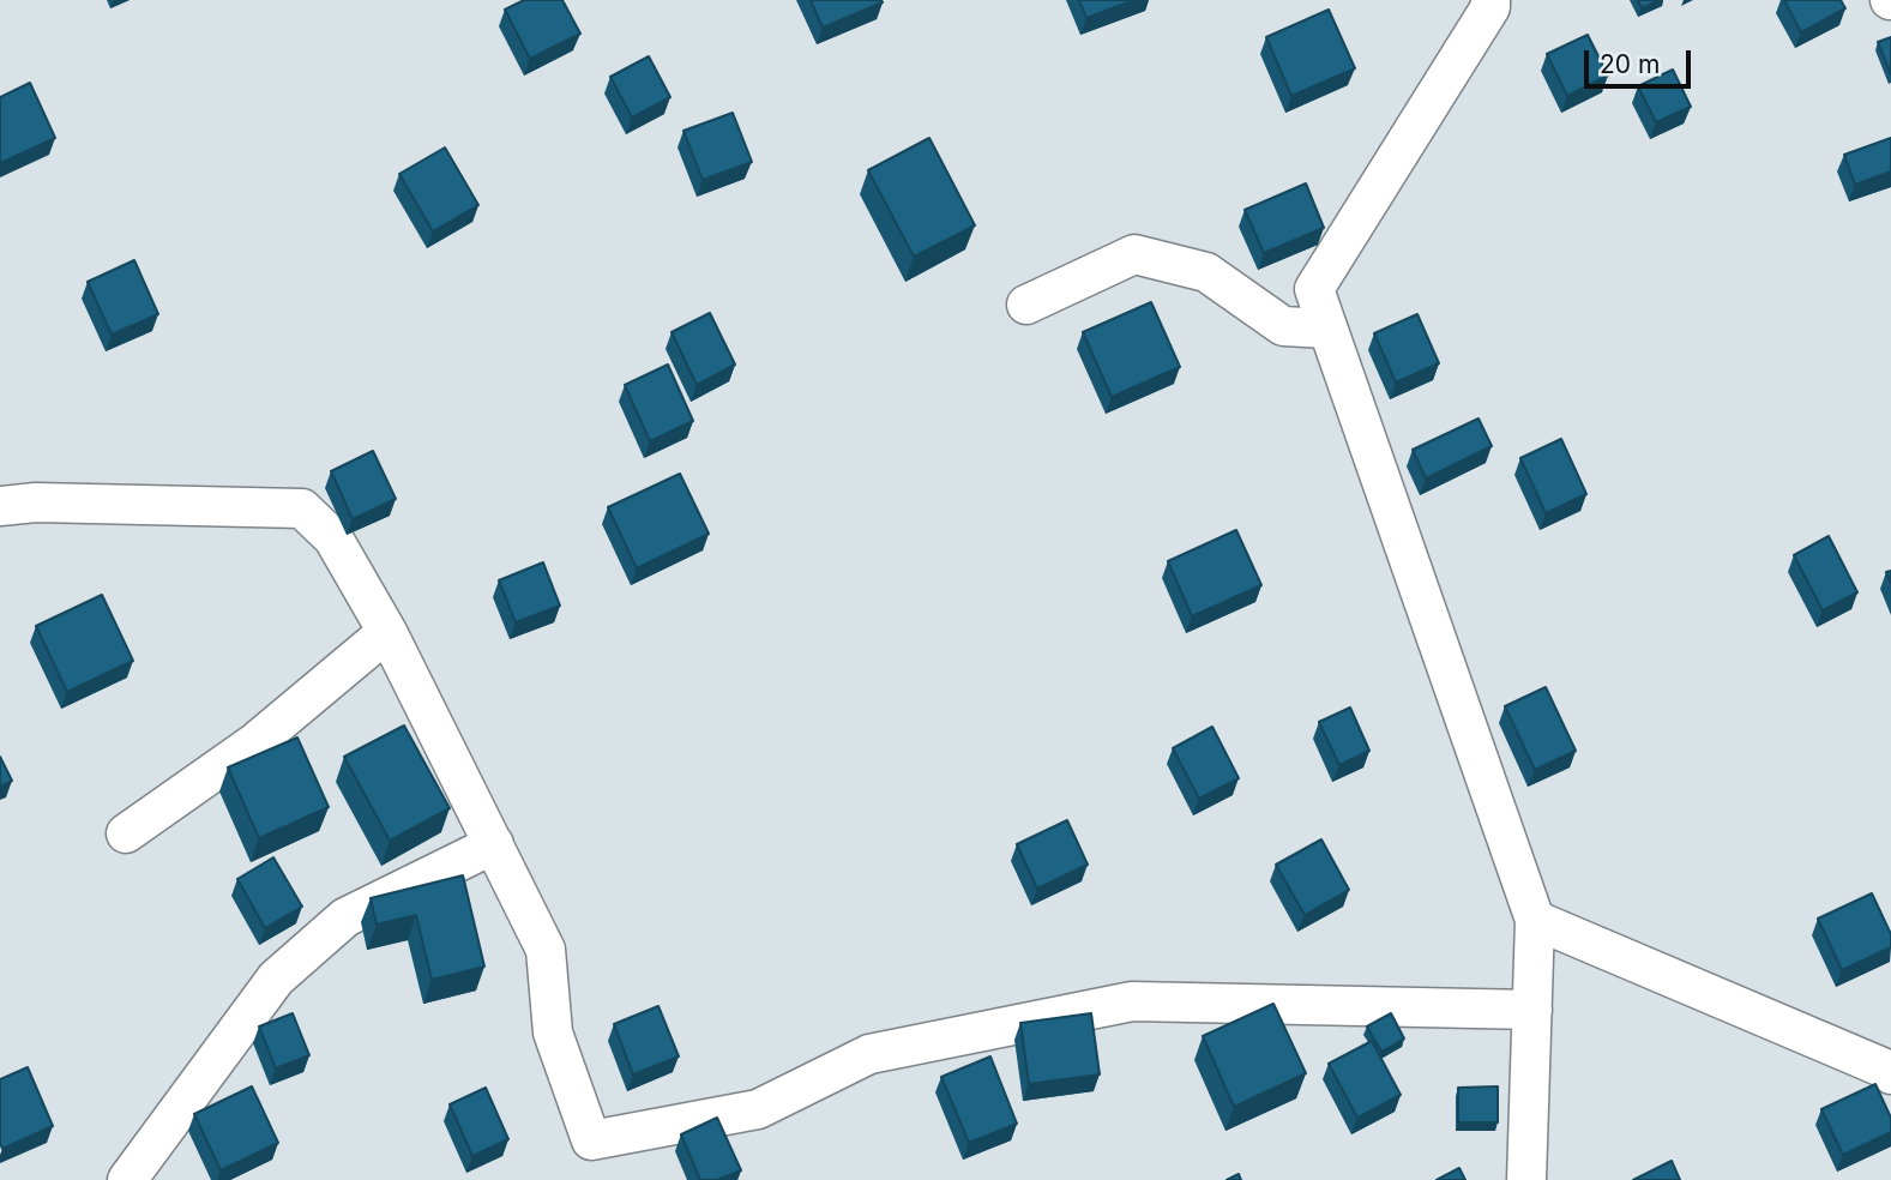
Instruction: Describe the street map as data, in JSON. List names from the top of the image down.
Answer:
{
  "scale_bar": "20 m"
}
